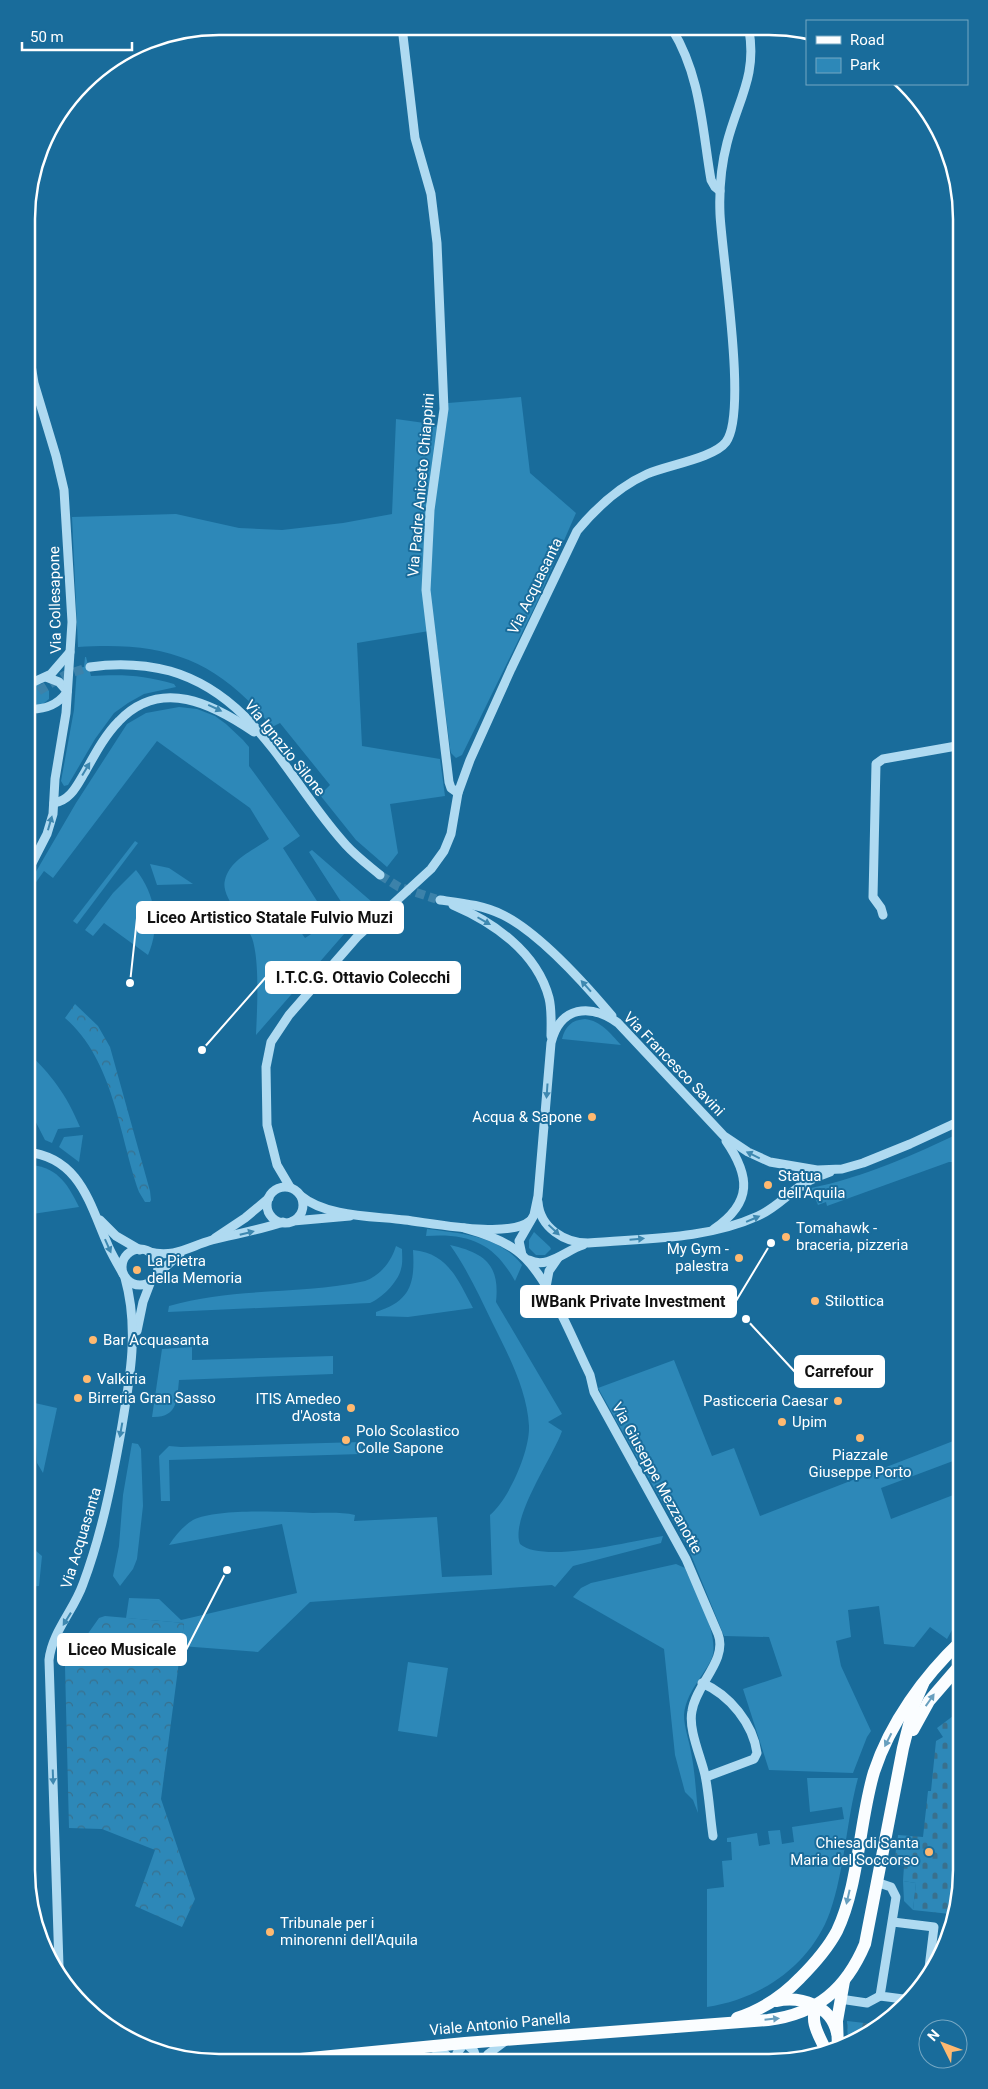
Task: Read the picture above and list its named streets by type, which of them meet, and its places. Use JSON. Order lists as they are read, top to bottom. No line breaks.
{"streets":{"main road":["Viale Antonio Panella"],"street":["Via Padre Aniceto Chiappini","Via Acquasanta","Via Collesapone","Via Ignazio Silone","Via Francesco Savini","Via Giuseppe Mezzanotte"]},"crossings":[["Via Padre Aniceto Chiappini","Via Acquasanta"],["Via Acquasanta","Via Giuseppe Mezzanotte"],["Via Francesco Savini","Via Giuseppe Mezzanotte"]],"places":["Liceo Artistico Statale Fulvio Muzi","I.T.C.G. Ottavio Colecchi","Acqua & Sapone","Statua dell'Aquila","Tomahawk - braceria, pizzeria","IWBank Private Investment","My Gym - palestra","La Pietra della Memoria","Stilottica","Carrefour","Bar Acquasanta","Valkiria","Birreria Gran Sasso","Pasticceria Caesar","ITIS Amedeo d'Aosta","Upim","Piazzale Giuseppe Porto","Polo Scolastico Colle Sapone","Liceo Musicale","Chiesa di Santa Maria del Soccorso","Tribunale per i minorenni dell'Aquila"],"legend":["Road","Park"],"scale_bar":"50 m","north":"top left"}
